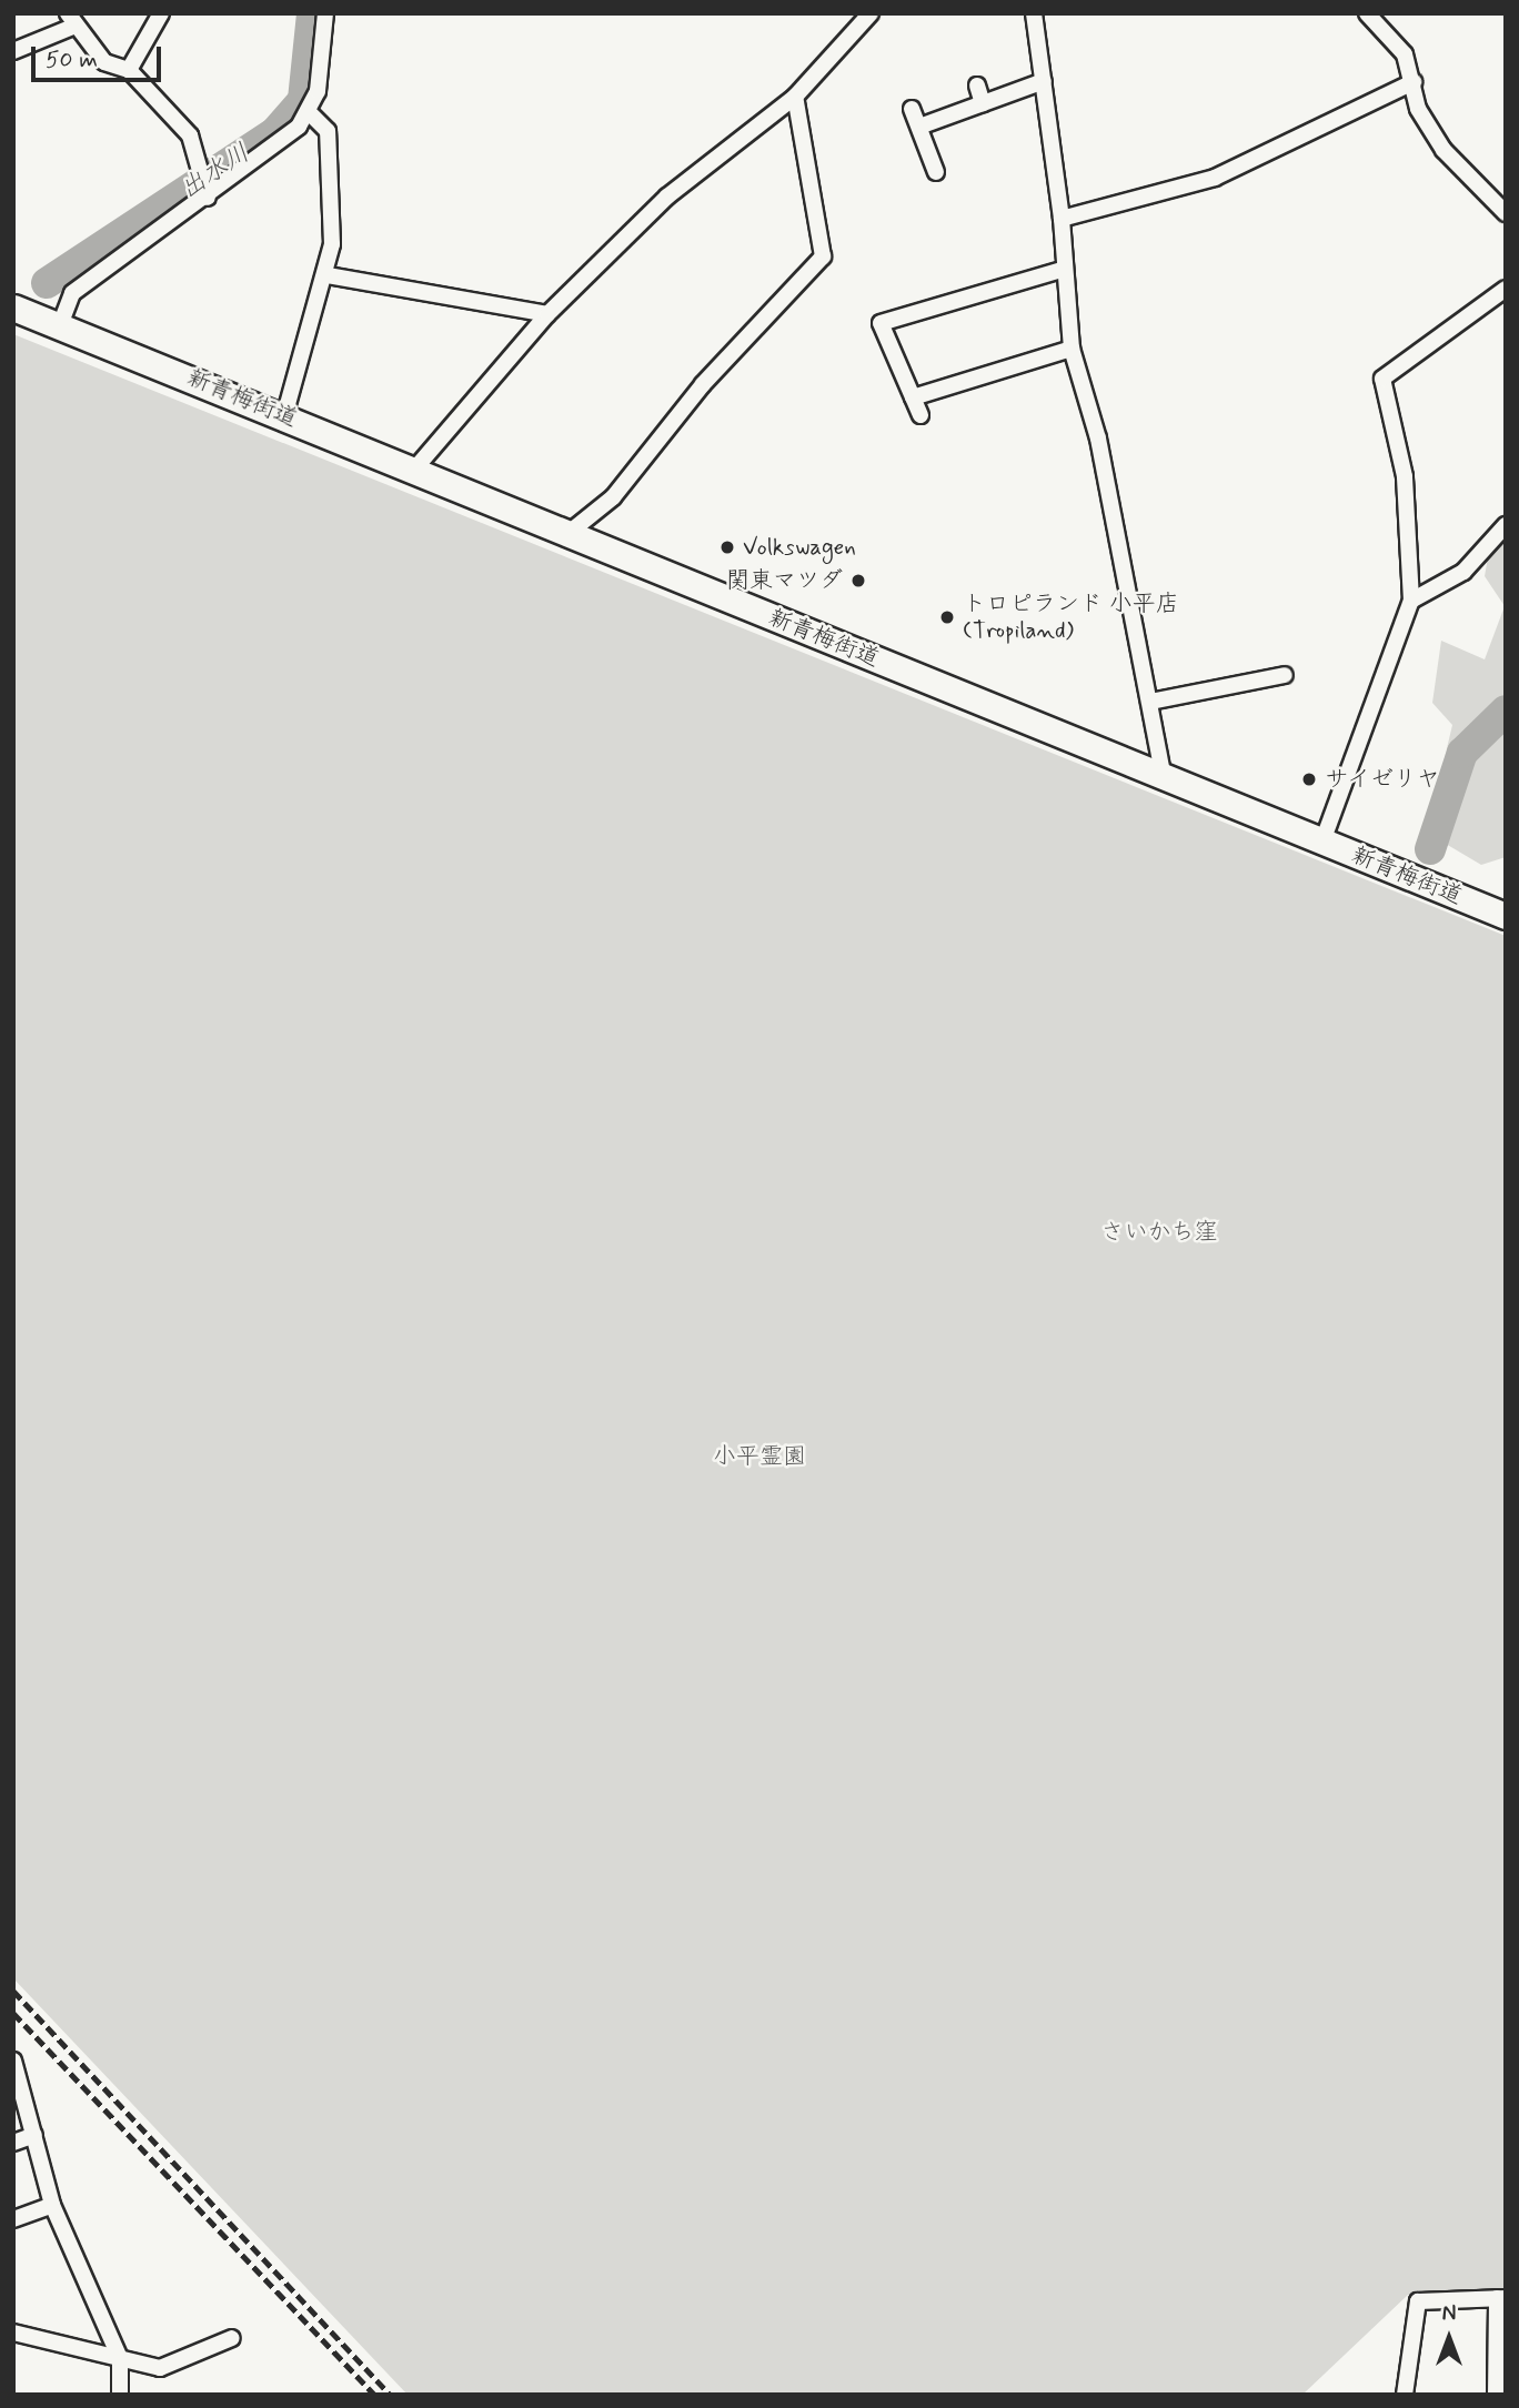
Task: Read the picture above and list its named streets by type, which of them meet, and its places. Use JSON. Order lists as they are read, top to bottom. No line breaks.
{"streets":{"main road":["新青梅街道"]},"water":["出水川"],"parks":["さいかち窪","小平霊園"],"places":["Volkswagen","関東マツダ","トロピランド 小平店 (Tropiland)","サイゼリヤ"],"scale_bar":"50 m","north":"top"}
